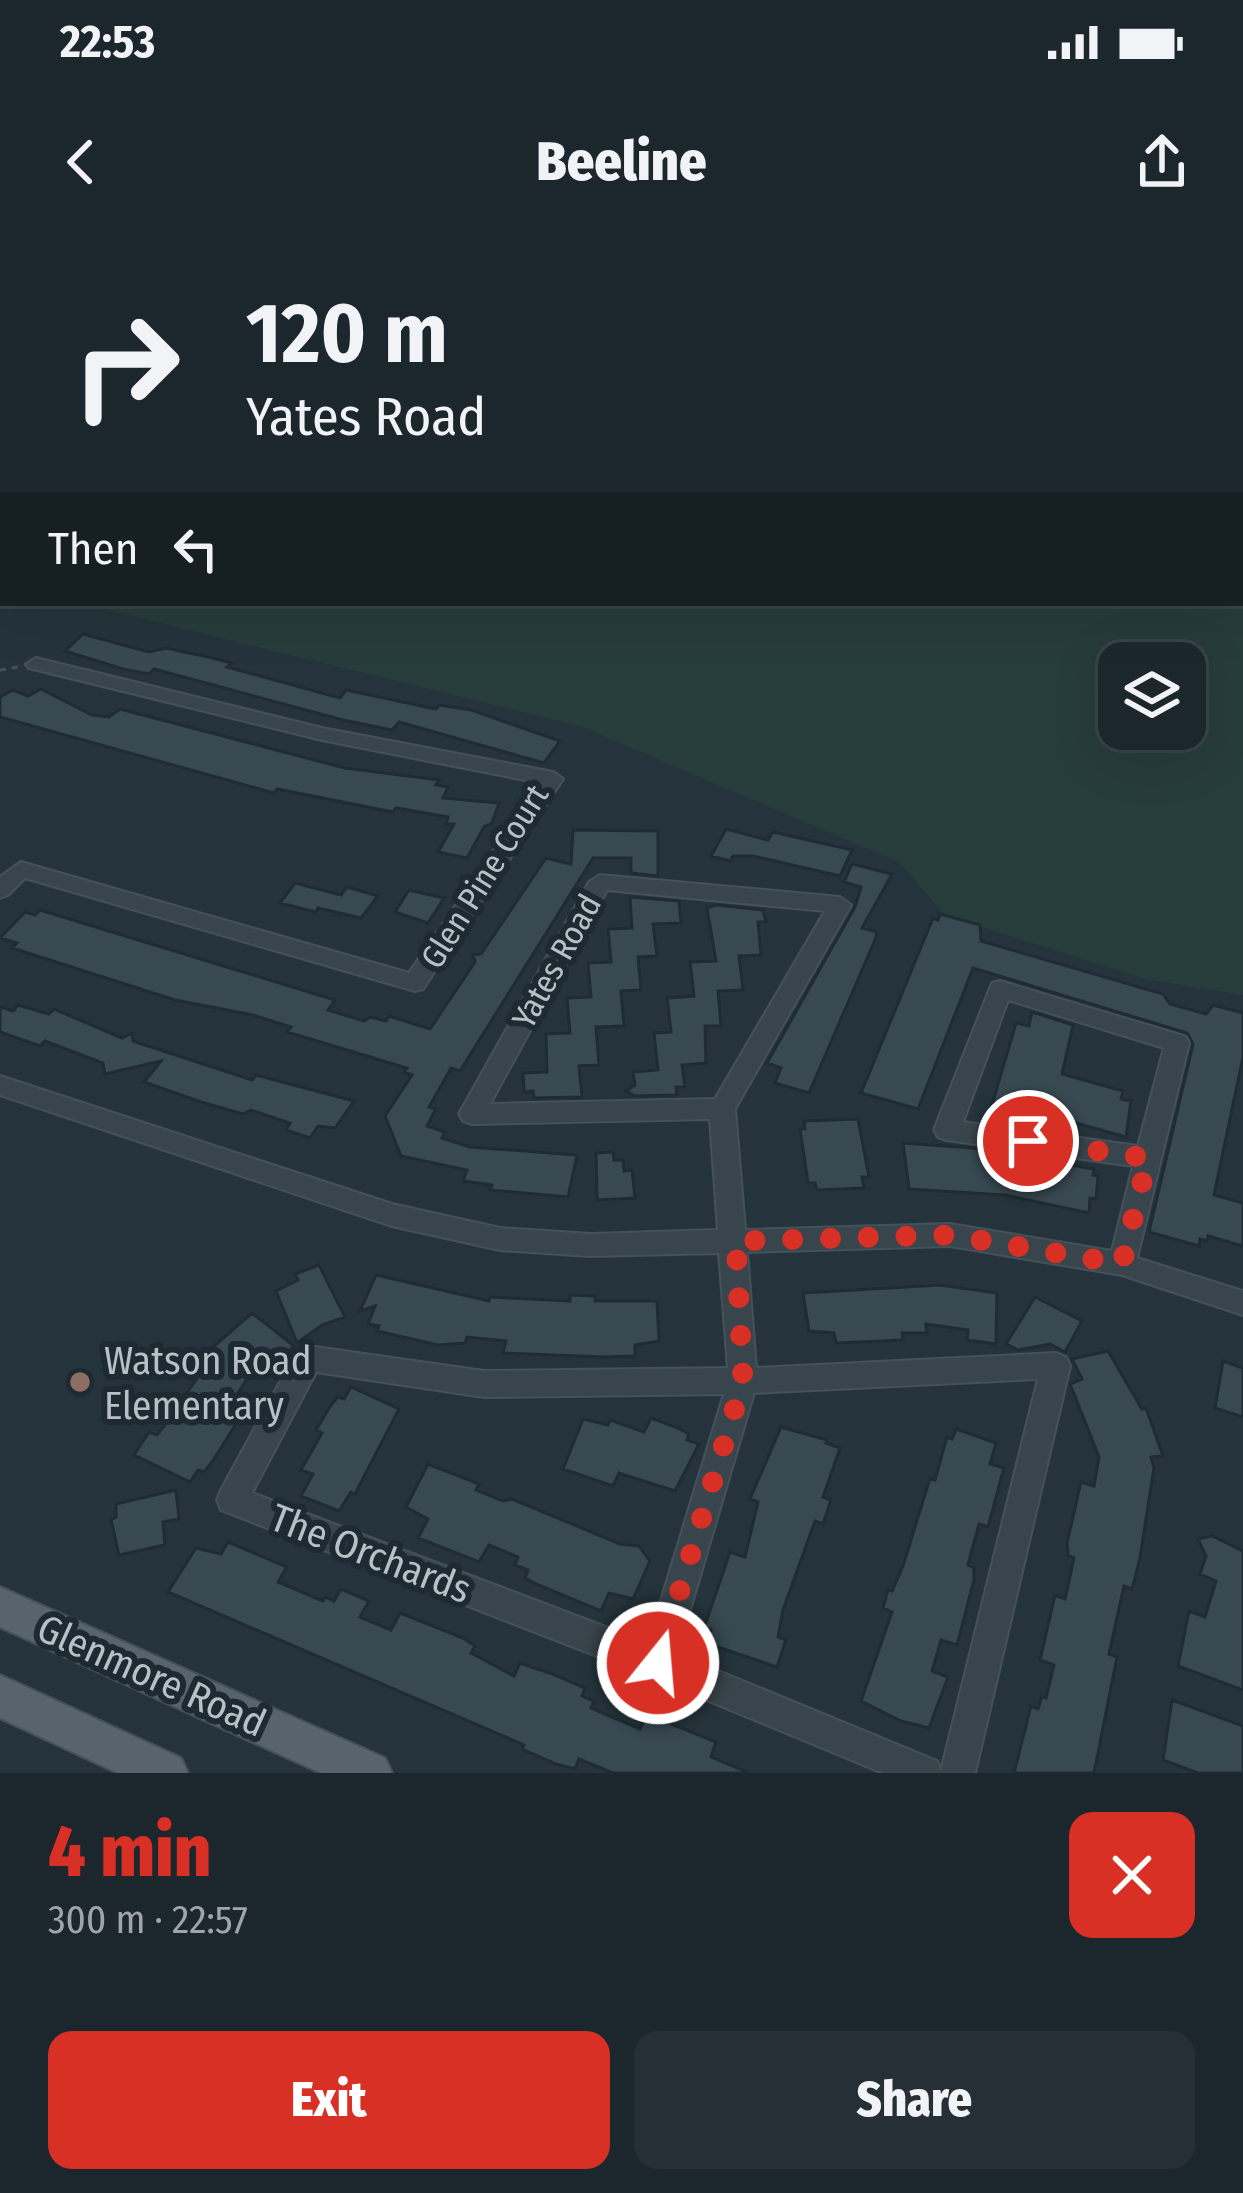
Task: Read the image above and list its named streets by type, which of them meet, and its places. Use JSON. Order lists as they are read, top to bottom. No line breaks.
{"streets":{"main road":["Glenmore Road"],"street":["Glen Pine Court","Yates Road","The Orchards"]},"places":["Watson Road Elementary"],"page":{"status":"22:53","header":"Beeline","turn":["120 m","Yates Road"],"then":"Then","heading":["4 min","300 m · 22:57"],"buttons":["Exit","Share"]}}
